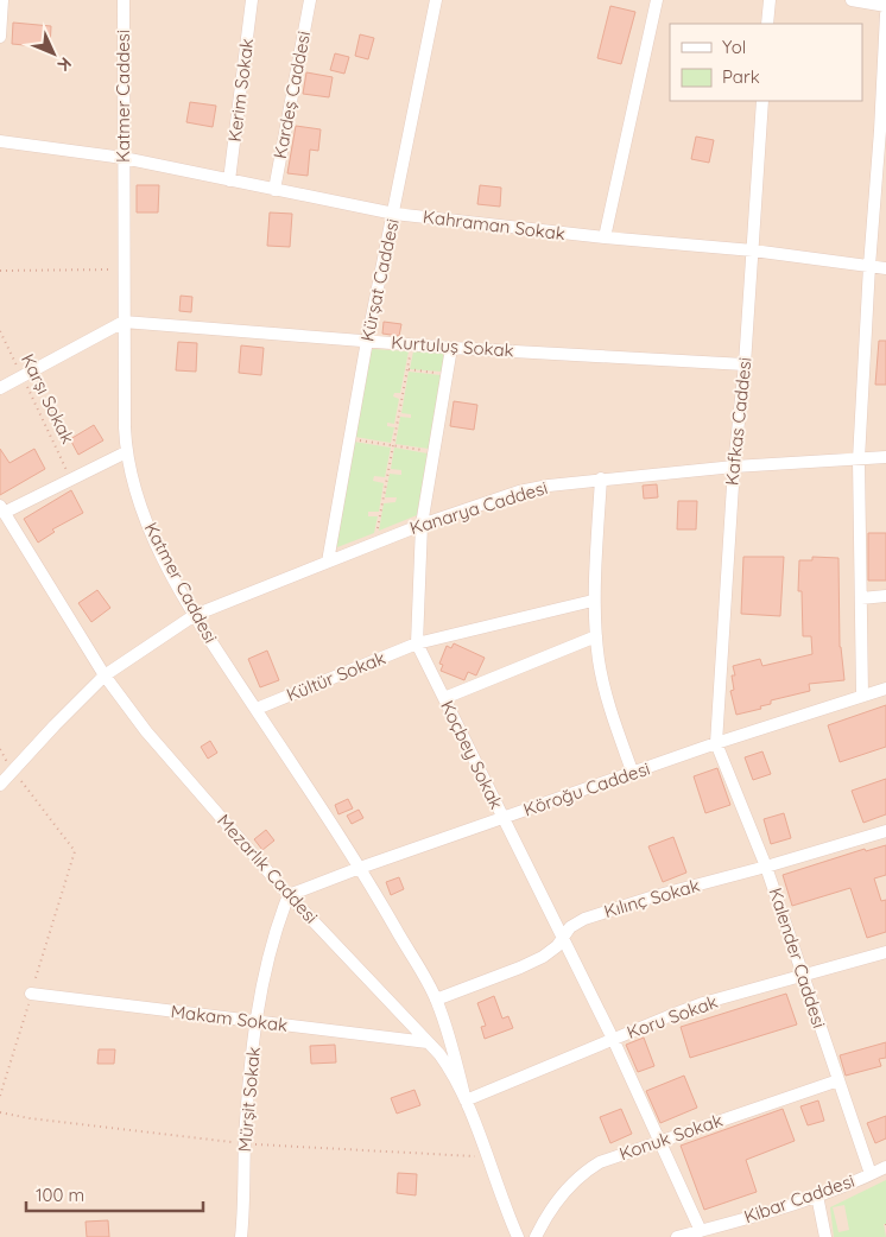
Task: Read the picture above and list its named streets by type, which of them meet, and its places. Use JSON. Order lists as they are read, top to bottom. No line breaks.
{"streets":{"street":["Kerim Sokak","Kardeş Caddesi","Katmer Caddesi","Kahraman Sokak","Kürşat Caddesi","Kurtuluş Sokak","Kafkas Caddesi","Kanarya Caddesi","Kültür Sokak","Koçbey Sokak","Köroğu Caddesi","Mezarlık Caddesi","Kılınç Sokak","Kalender Caddesi","Koru Sokak","Makam Sokak","Mürşit Sokak","Konuk Sokak","Kibar Caddesi"],"path":["Karşı Sokak"]},"crossings":[["Kerim Sokak","Kahraman Sokak"],["Kardeş Caddesi","Kahraman Sokak"],["Katmer Caddesi","Kahraman Sokak"],["Katmer Caddesi","Kurtuluş Sokak"],["Katmer Caddesi","Kanarya Caddesi"],["Katmer Caddesi","Kültür Sokak"],["Katmer Caddesi","Köroğu Caddesi"],["Katmer Caddesi","Mezarlık Caddesi"],["Katmer Caddesi","Kılınç Sokak"],["Katmer Caddesi","Koru Sokak"],["Kahraman Sokak","Kürşat Caddesi"],["Kahraman Sokak","Kafkas Caddesi"],["Kürşat Caddesi","Kurtuluş Sokak"],["Kürşat Caddesi","Kanarya Caddesi"],["Kurtuluş Sokak","Kafkas Caddesi"],["Kurtuluş Sokak","Koçbey Sokak"],["Kafkas Caddesi","Kanarya Caddesi"],["Kafkas Caddesi","Köroğu Caddesi"],["Kafkas Caddesi","Kalender Caddesi"],["Kanarya Caddesi","Koçbey Sokak"],["Kanarya Caddesi","Mezarlık Caddesi"],["Kültür Sokak","Koçbey Sokak"],["Koçbey Sokak","Köroğu Caddesi"],["Koçbey Sokak","Kılınç Sokak"],["Koçbey Sokak","Koru Sokak"],["Koçbey Sokak","Konuk Sokak"],["Koçbey Sokak","Kibar Caddesi"],["Köroğu Caddesi","Mezarlık Caddesi"],["Köroğu Caddesi","Kalender Caddesi"],["Köroğu Caddesi","Mürşit Sokak"],["Mezarlık Caddesi","Koru Sokak"],["Mezarlık Caddesi","Makam Sokak"],["Mezarlık Caddesi","Mürşit Sokak"],["Kılınç Sokak","Kalender Caddesi"],["Kalender Caddesi","Koru Sokak"],["Kalender Caddesi","Konuk Sokak"],["Kalender Caddesi","Kibar Caddesi"],["Makam Sokak","Mürşit Sokak"]],"legend":["Yol","Park"],"scale_bar":"100 m","north":"bottom right"}
